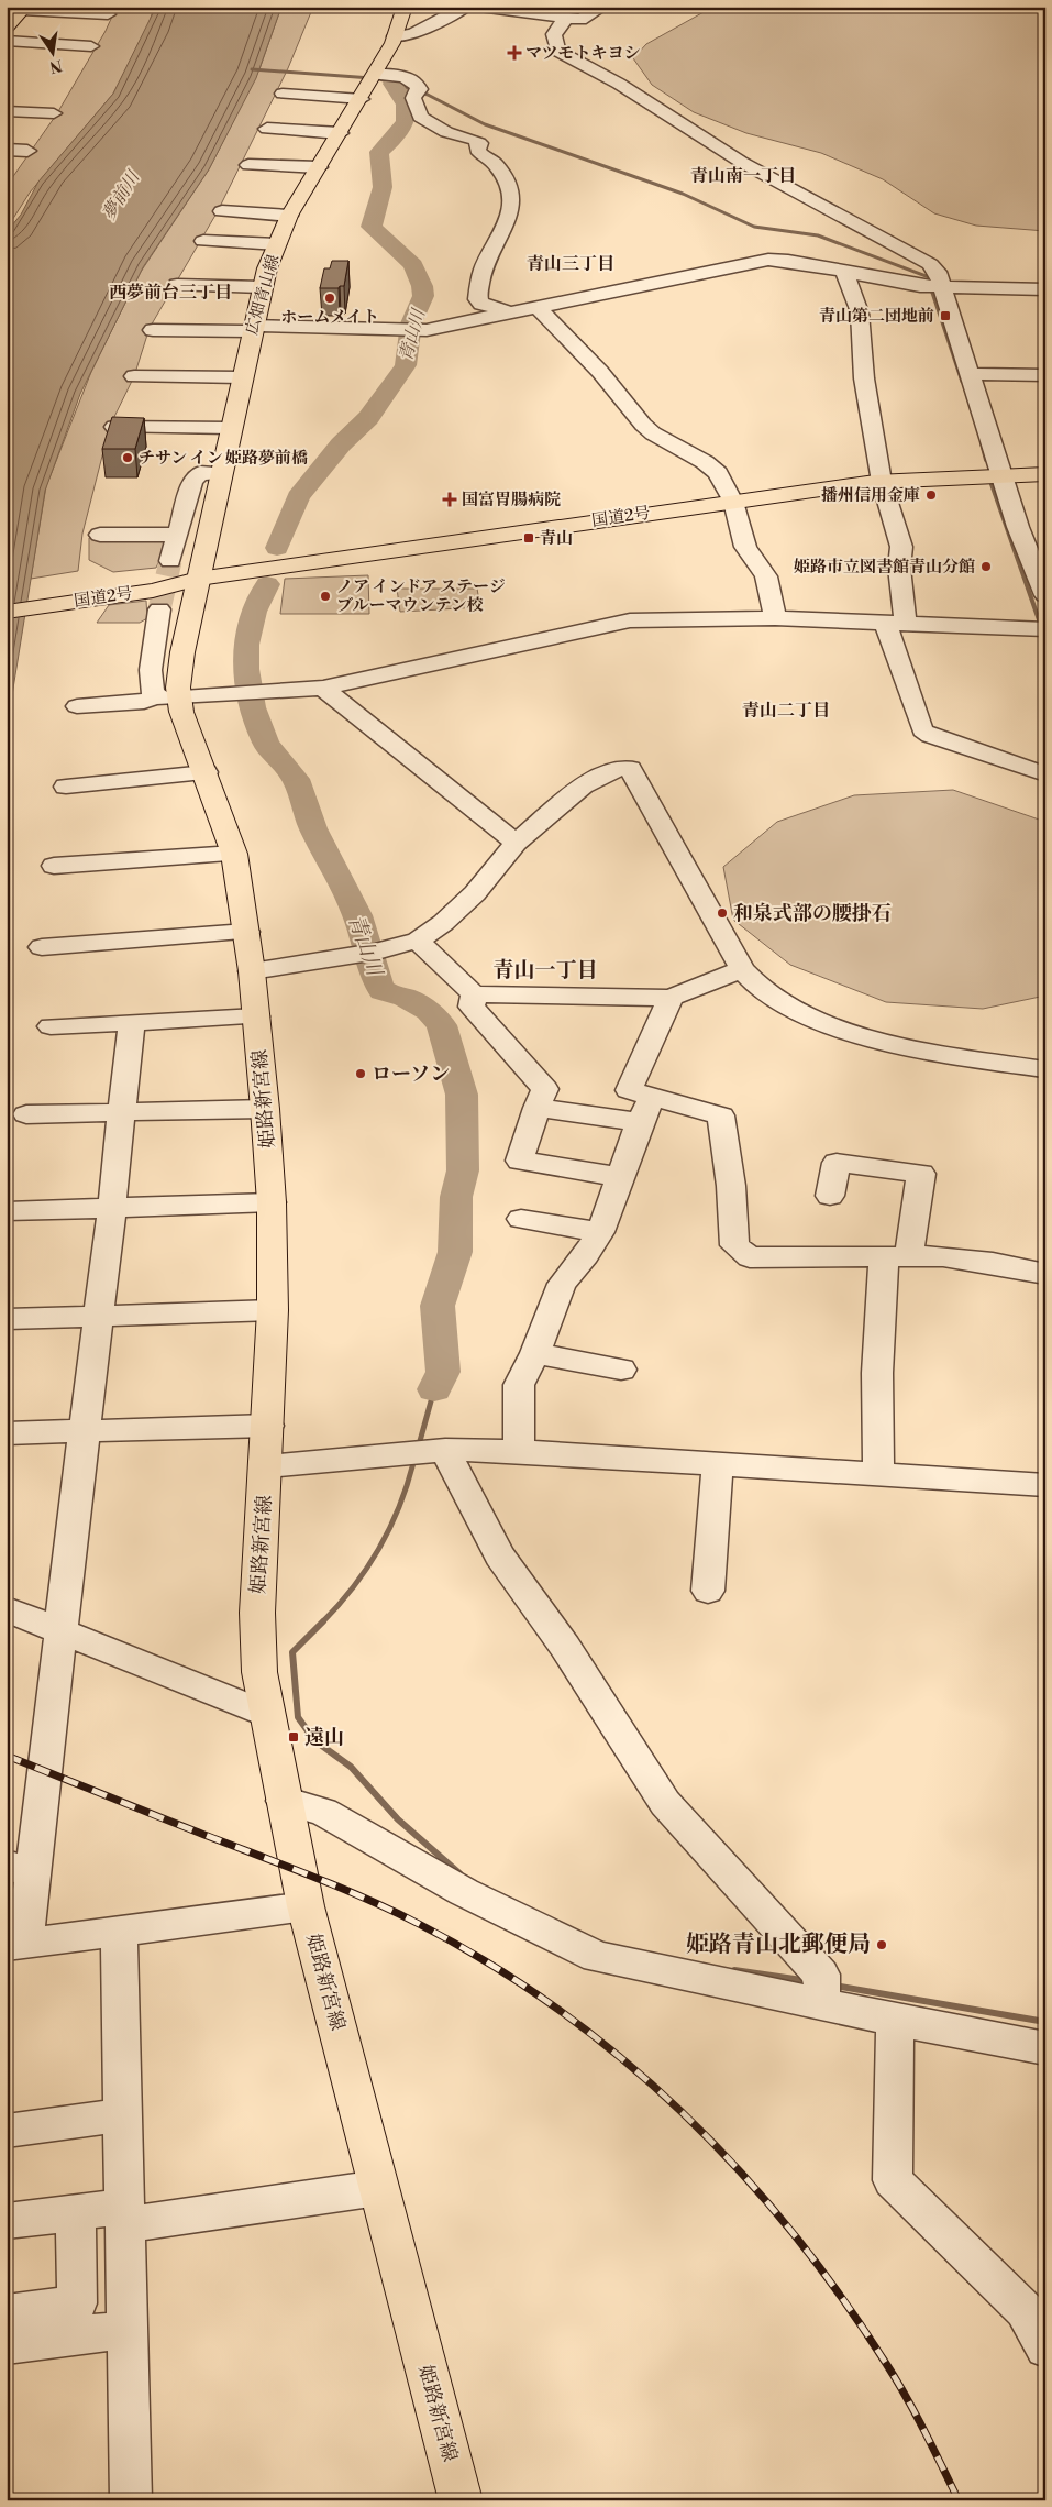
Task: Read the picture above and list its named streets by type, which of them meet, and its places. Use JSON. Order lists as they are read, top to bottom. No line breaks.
{"streets":{"main road":["広畑青山線","国道2号","姫路新宮線"]},"crossings":[["広畑青山線","国道2号"],["広畑青山線","姫路新宮線"],["国道2号","姫路新宮線"]],"districts":["青山南一丁目","青山三丁目","西夢前台三丁目","青山二丁目","青山一丁目"],"water":["夢前川","青山川"],"places":{"health":["マツモトキヨシ","国富胃腸病院"],"other":["ホームメイト","チサン イン 姫路夢前橋","播州信用金庫","姫路市立図書館青山分館","ノア インドア ステージ ブルーマウンテン校","和泉式部の腰掛石","ローソン","姫路青山北郵便局"],"transit":["青山第二団地前","青山","遠山"]},"north":"bottom"}
